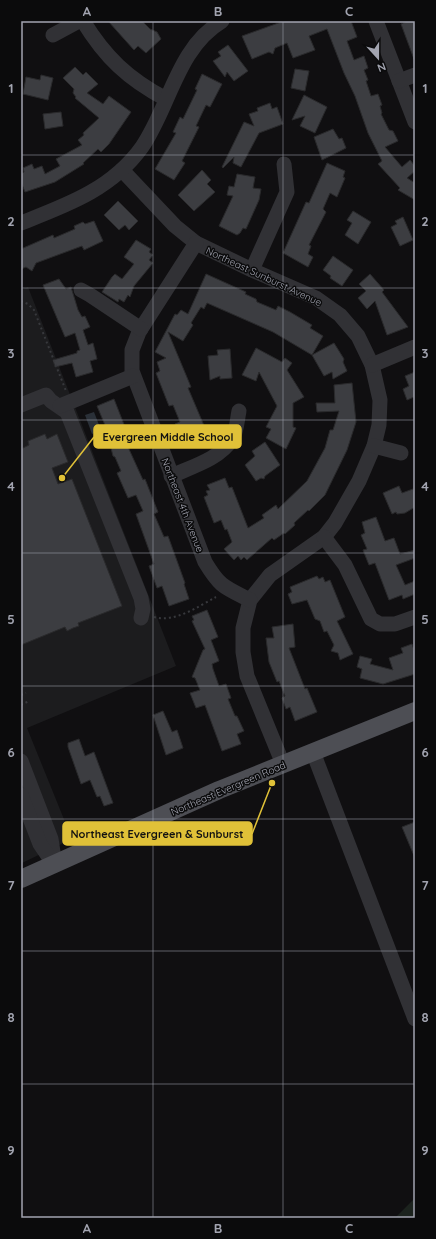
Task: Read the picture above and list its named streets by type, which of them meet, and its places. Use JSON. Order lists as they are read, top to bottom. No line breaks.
{"streets":{"main road":["Northeast Evergreen Road"],"street":["Northeast Sunburst Avenue","Northeast 4th Avenue"]},"crossings":[["Northeast Sunburst Avenue","Northeast 4th Avenue"],["Northeast Sunburst Avenue","Northeast Evergreen Road"]],"places":["Evergreen Middle School","Northeast Evergreen & Sunburst"],"north":"bottom","grid":{"columns":["A","B","C"],"rows":["1","2","3","4","5","6","7","8","9"]}}
